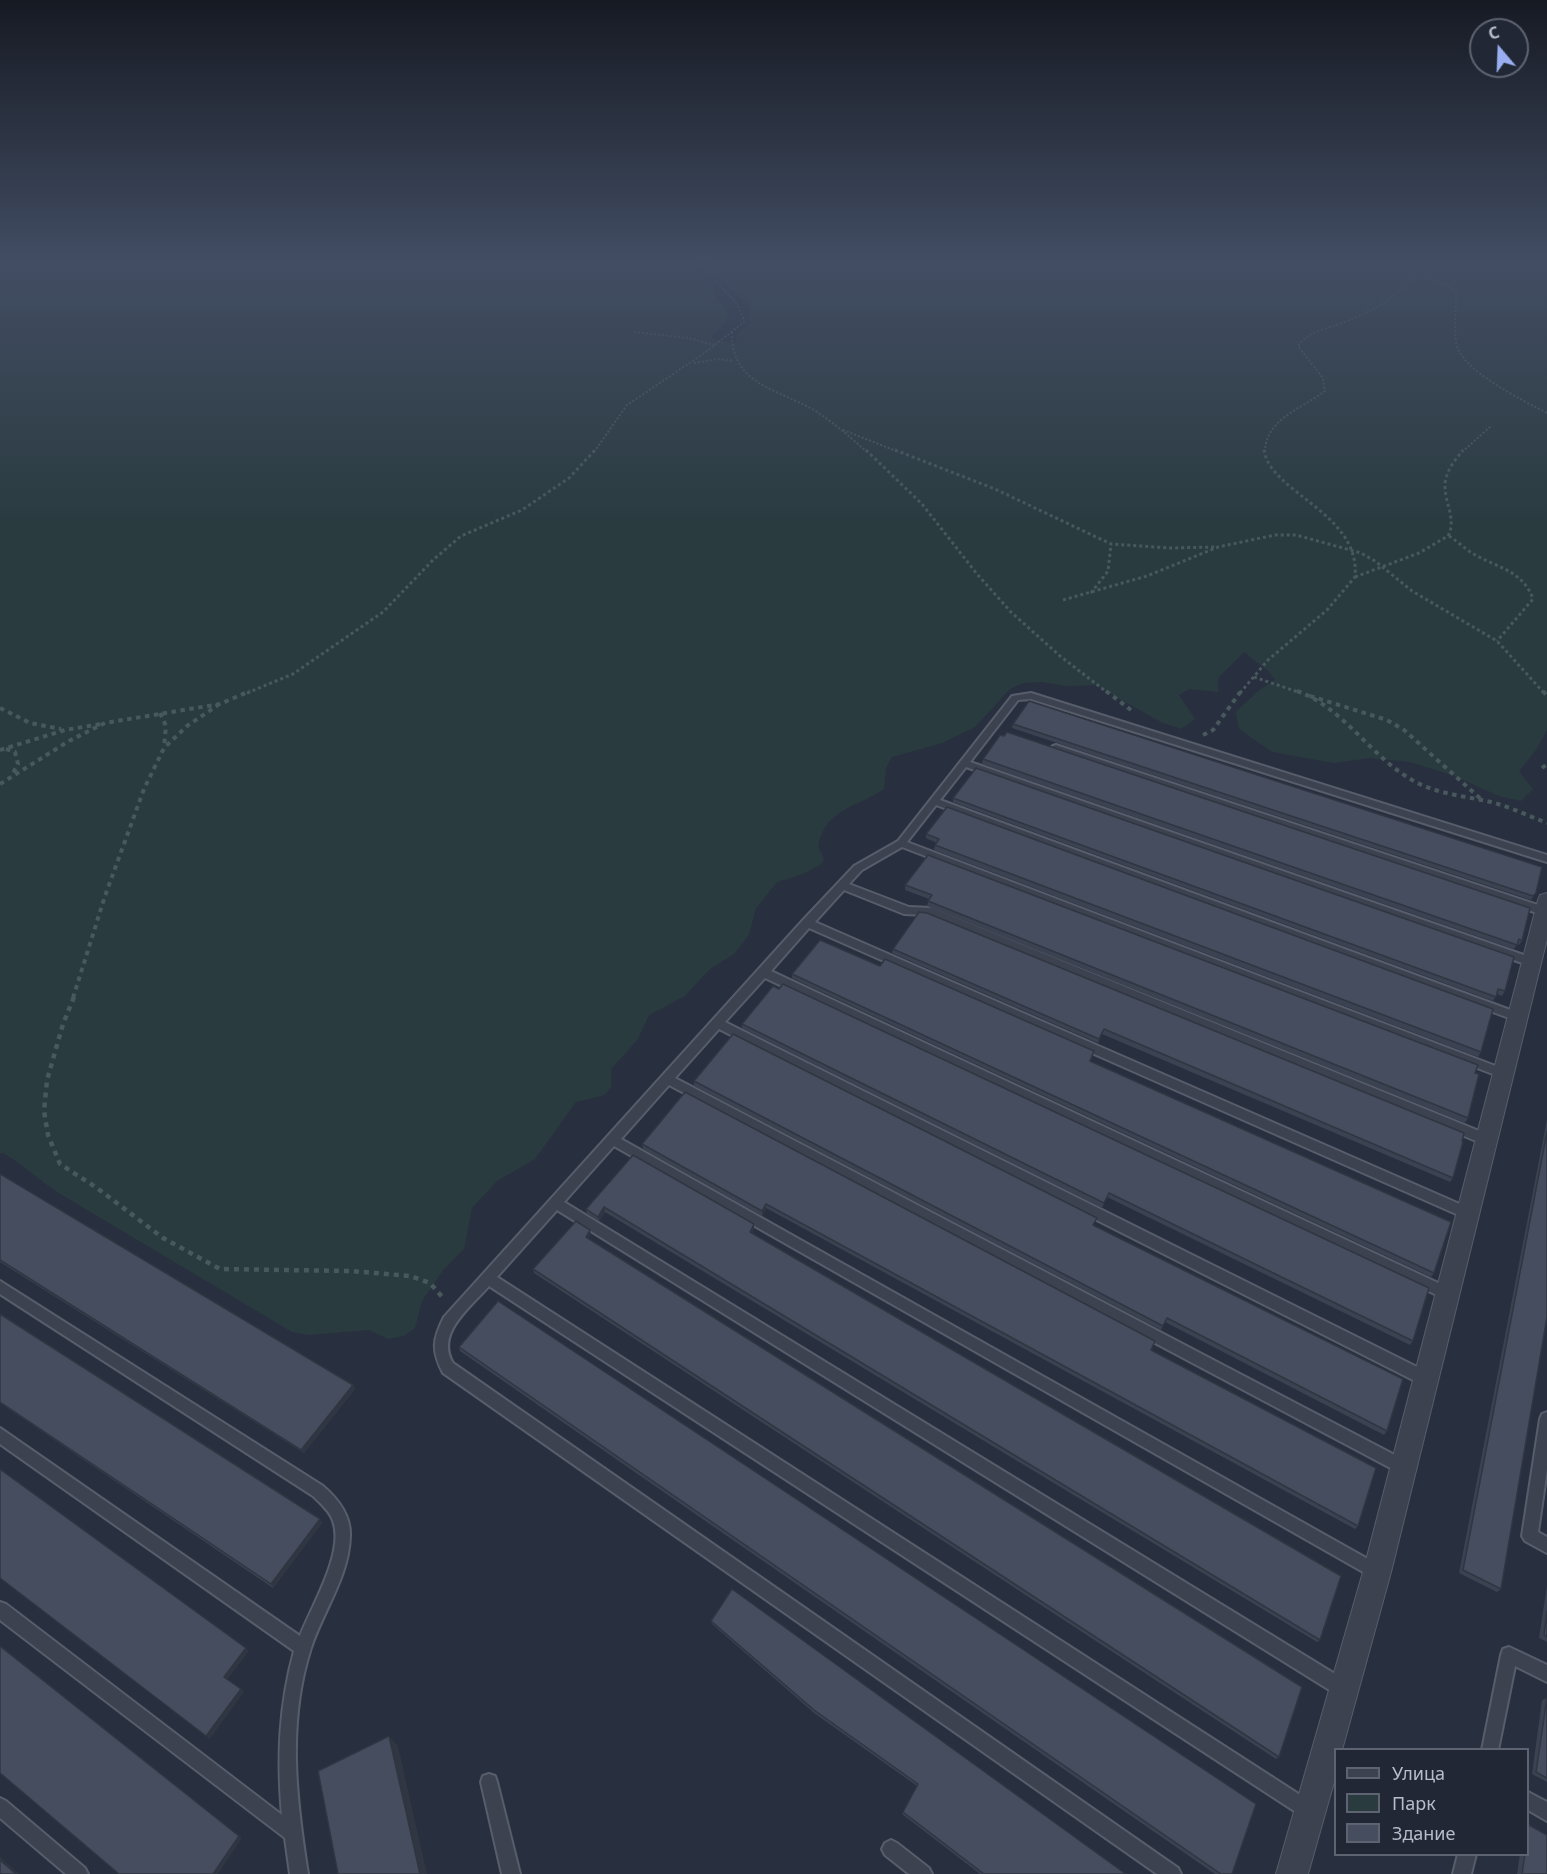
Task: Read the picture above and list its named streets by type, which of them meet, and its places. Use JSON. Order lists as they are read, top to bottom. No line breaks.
{"legend":["Улица","Парк","Здание"],"north":"top"}
